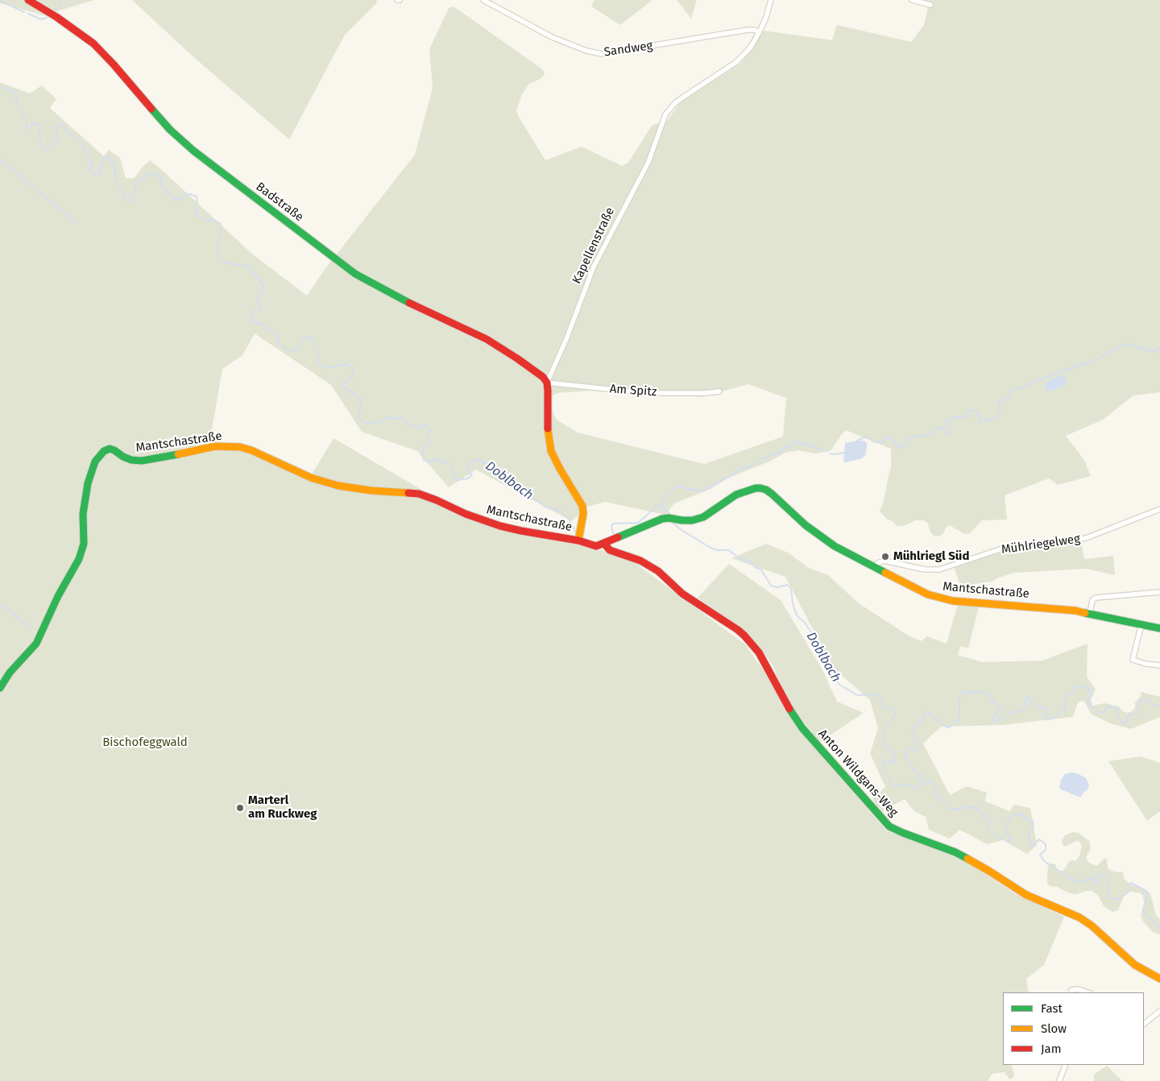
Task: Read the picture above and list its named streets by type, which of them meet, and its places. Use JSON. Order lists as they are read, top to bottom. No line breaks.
{"streets":{"street":["Sandweg","Badstraße","Kapellenstraße","Am Spitz","Mantschastraße","Mühlriegelweg","Anton Wildgans-Weg"]},"crossings":[["Sandweg","Kapellenstraße"],["Badstraße","Kapellenstraße"],["Badstraße","Am Spitz"],["Kapellenstraße","Am Spitz"],["Kapellenstraße","Mantschastraße"],["Mantschastraße","Mühlriegelweg"],["Mantschastraße","Anton Wildgans-Weg"]],"water":["Doblbach"],"parks":["Bischofeggwald"],"places":["Mühlriegl Süd","Marterl am Ruckweg"],"legend":["Fast","Slow","Jam"]}
